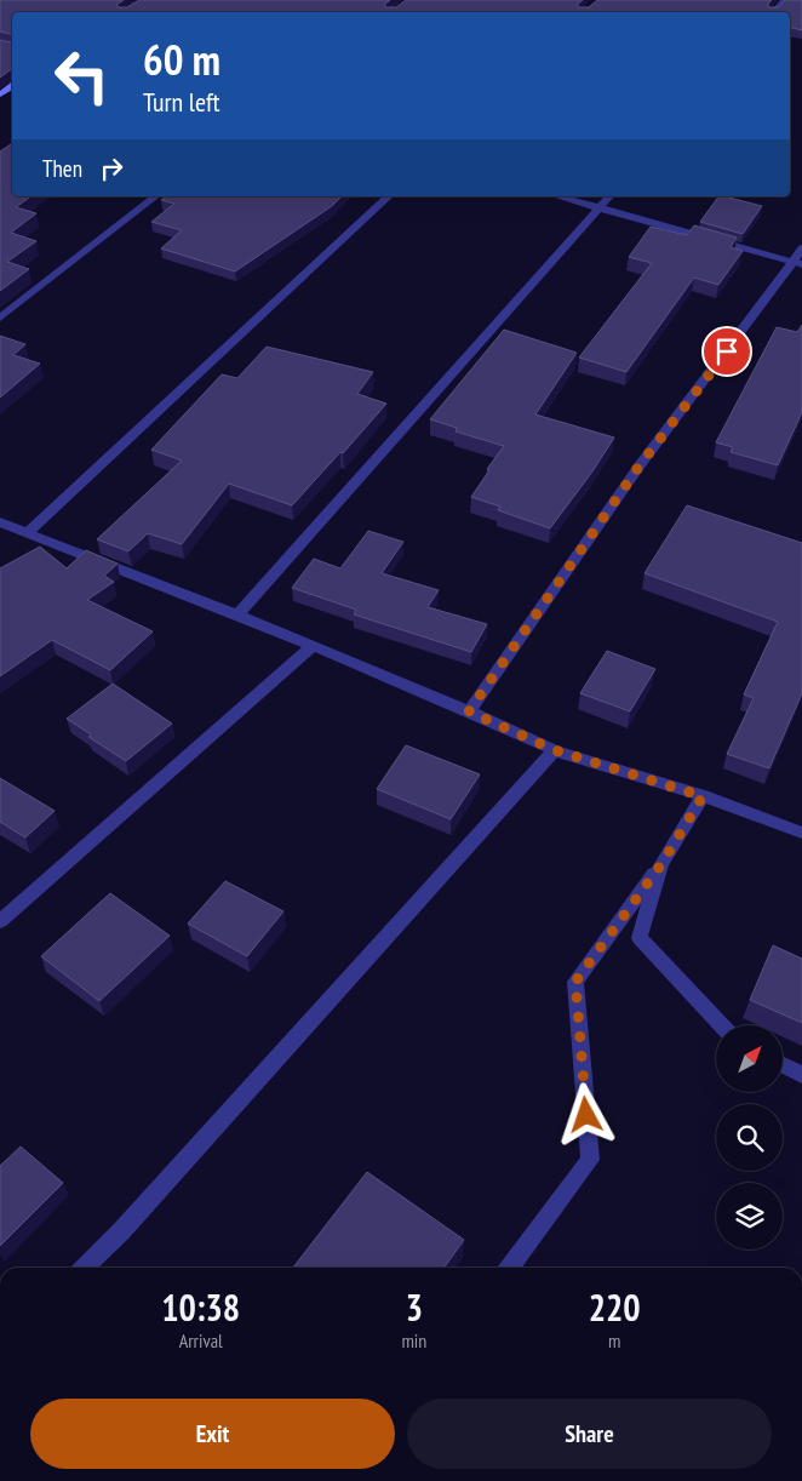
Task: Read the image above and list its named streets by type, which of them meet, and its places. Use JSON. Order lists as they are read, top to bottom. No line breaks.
{"north":"top right","page":{"turn":["60 m","Turn left"],"then":"Then","eta":["10:38","Arrival","3","min","220","m"],"buttons":["Exit","Share"]}}
